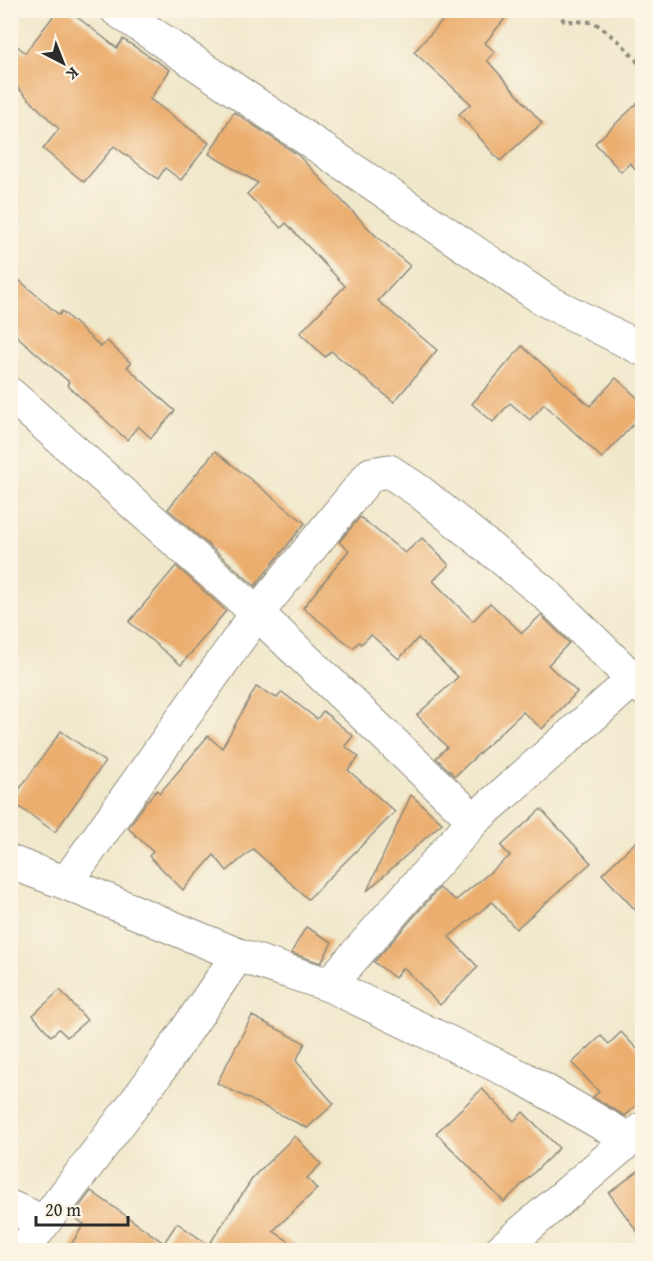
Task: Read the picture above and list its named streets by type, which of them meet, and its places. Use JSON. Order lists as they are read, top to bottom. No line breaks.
{"scale_bar":"20 m","north":"bottom right"}
